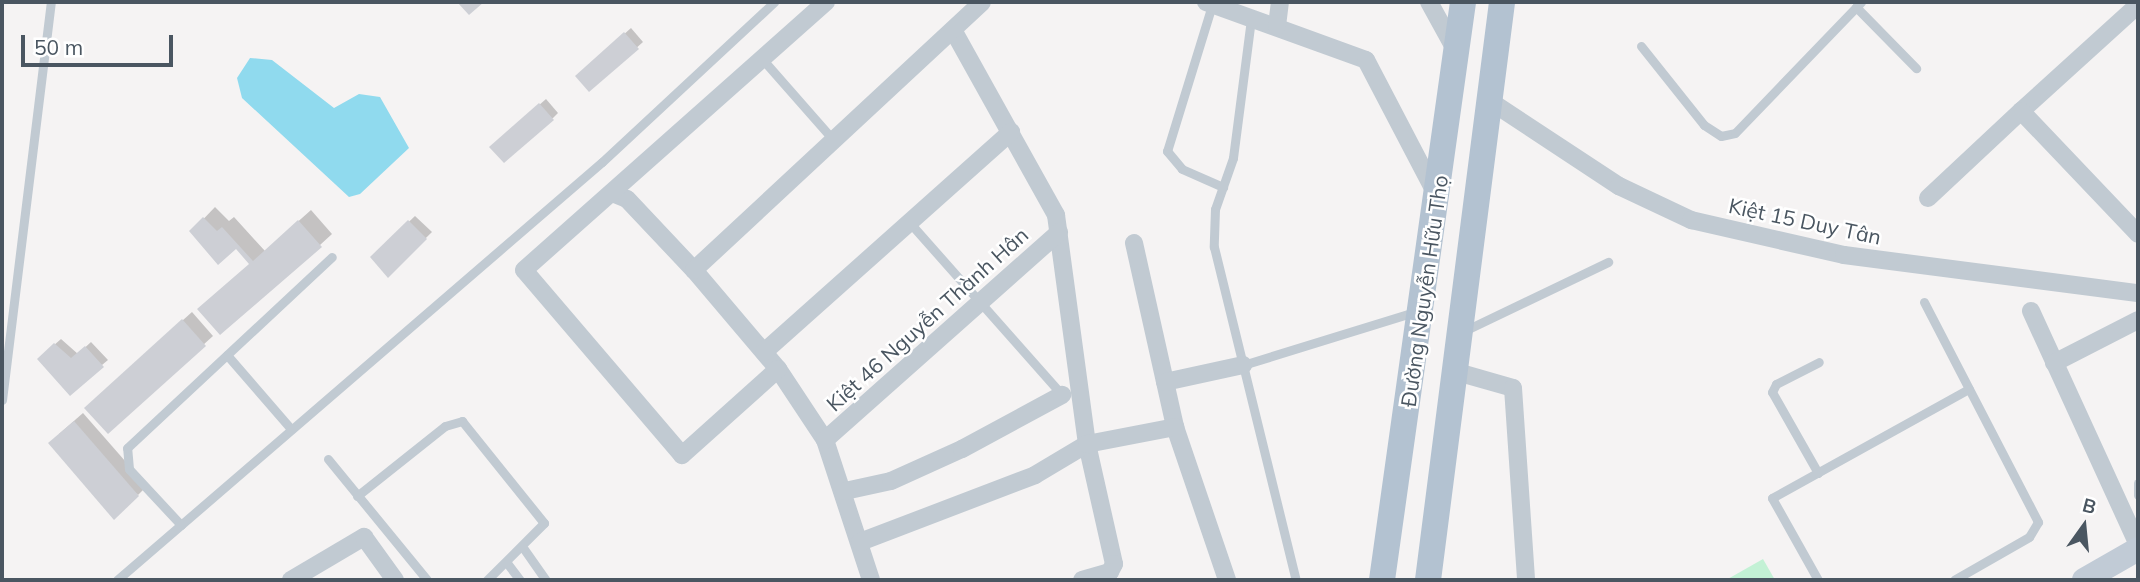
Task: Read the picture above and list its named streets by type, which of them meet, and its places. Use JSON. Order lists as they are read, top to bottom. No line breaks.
{"streets":{"main road":["Đường Nguyễn Hữu Thọ"],"street":["Kiệt 15 Duy Tân","Kiệt 46 Nguyễn Thành Hân"]},"crossings":[["Kiệt 15 Duy Tân","Đường Nguyễn Hữu Thọ"]],"scale_bar":"50 m","north":"top"}
